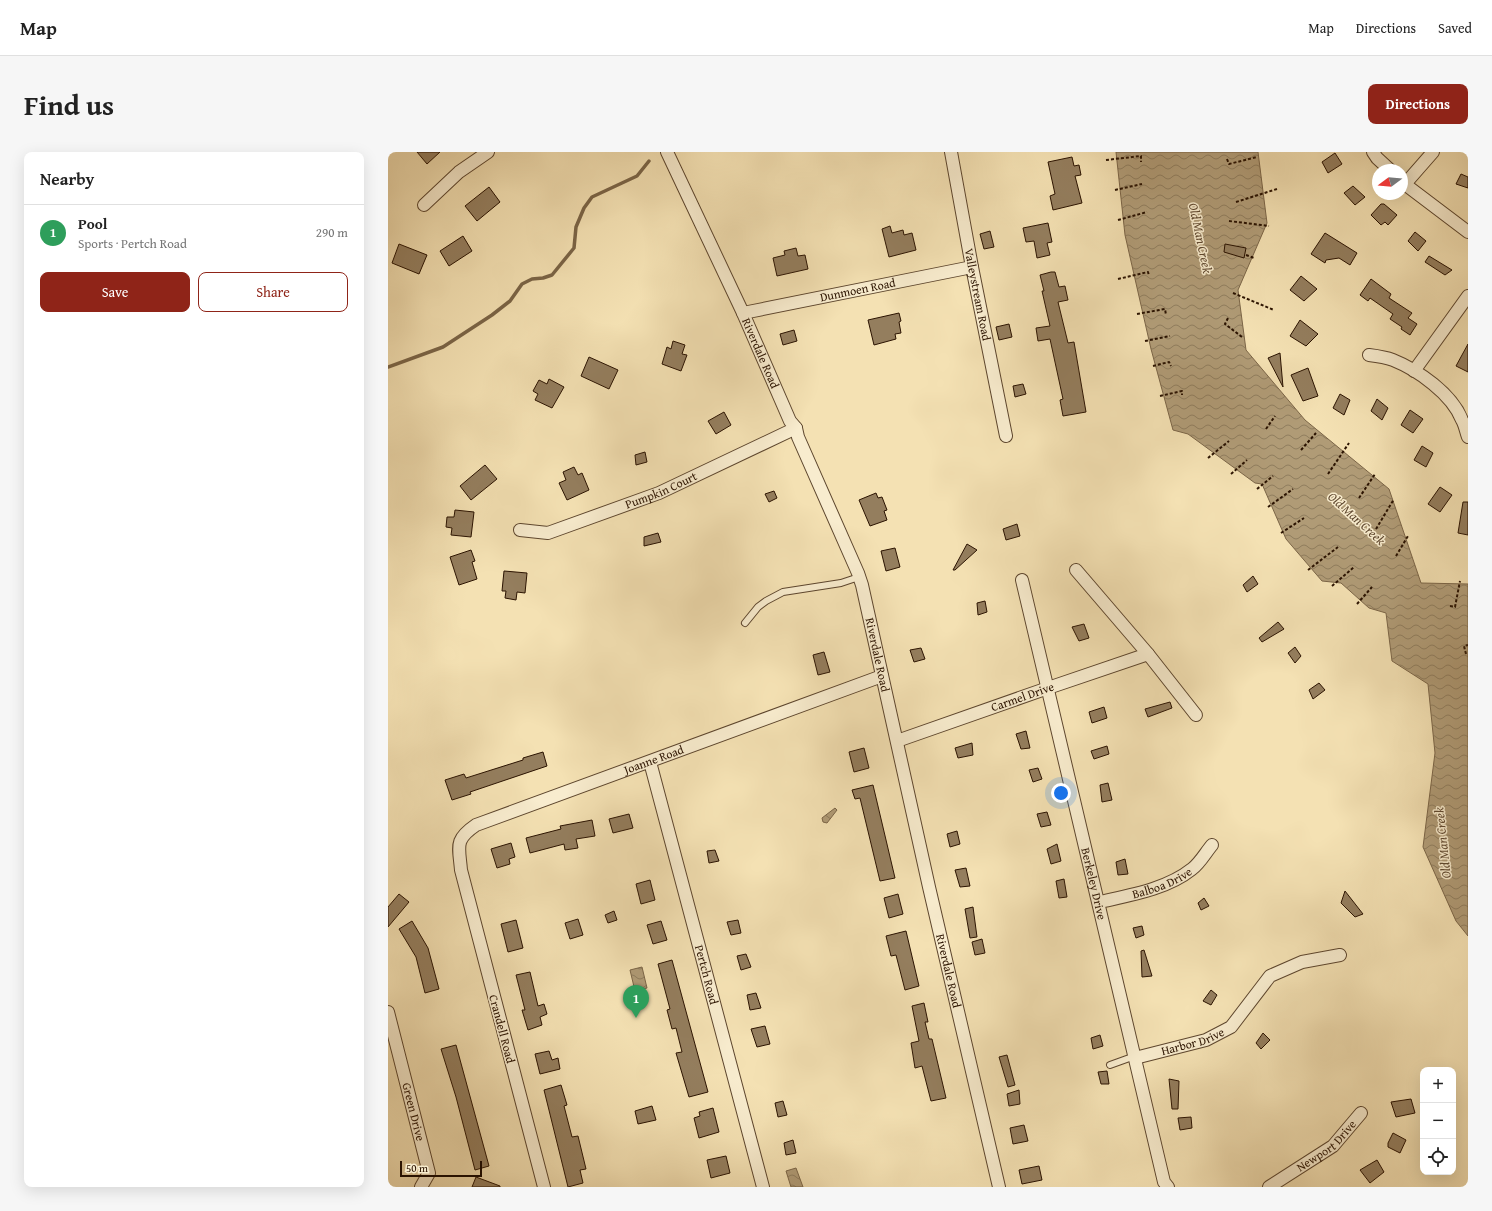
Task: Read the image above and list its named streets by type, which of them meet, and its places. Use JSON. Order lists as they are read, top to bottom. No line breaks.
{"streets":{"street":["Dunmoen Road","Valleystream Road","Riverdale Road","Pumpkin Court","Carmel Drive","Joanne Road","Balboa Drive","Berkeley Drive","Pertch Road","Crandell Road","Harbor Drive","Green Drive","Newport Drive"]},"crossings":[["Dunmoen Road","Valleystream Road"],["Dunmoen Road","Riverdale Road"],["Riverdale Road","Pumpkin Court"],["Riverdale Road","Carmel Drive"],["Riverdale Road","Joanne Road"],["Carmel Drive","Berkeley Drive"],["Joanne Road","Pertch Road"],["Joanne Road","Crandell Road"],["Balboa Drive","Berkeley Drive"],["Berkeley Drive","Harbor Drive"]],"water":["Old Man Creek"],"scale_bar":"50 m","north":"left","page":{"header":"Map","nav":["Map","Directions","Saved"],"title":"Find us","buttons":["Directions",["Save","Share"]],"heading":"Nearby","list":[{"mark":"1","name":"Pool","note":"Sports · Pertch Road","value":"290 m"}],"pins":"1","map_buttons":["+","−"],"scale":"50 m"}}
